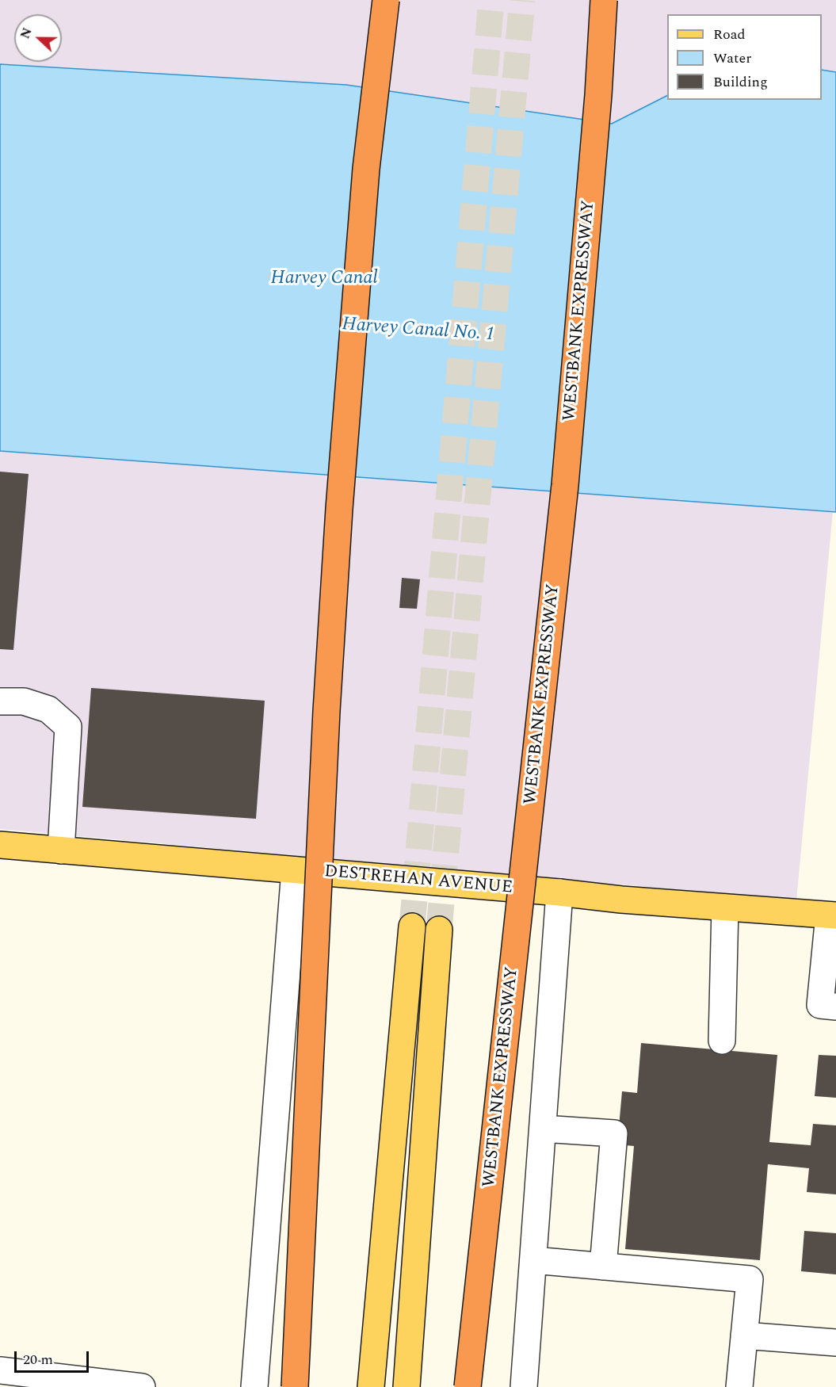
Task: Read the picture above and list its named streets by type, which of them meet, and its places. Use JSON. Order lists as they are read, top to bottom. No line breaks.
{"streets":{"highway":["WESTBANK EXPRESSWAY"],"main road":["DESTREHAN AVENUE"]},"water":["Harvey Canal","Harvey Canal No. 1"],"legend":["Road","Water","Building"],"scale_bar":"20 m","north":"left"}
